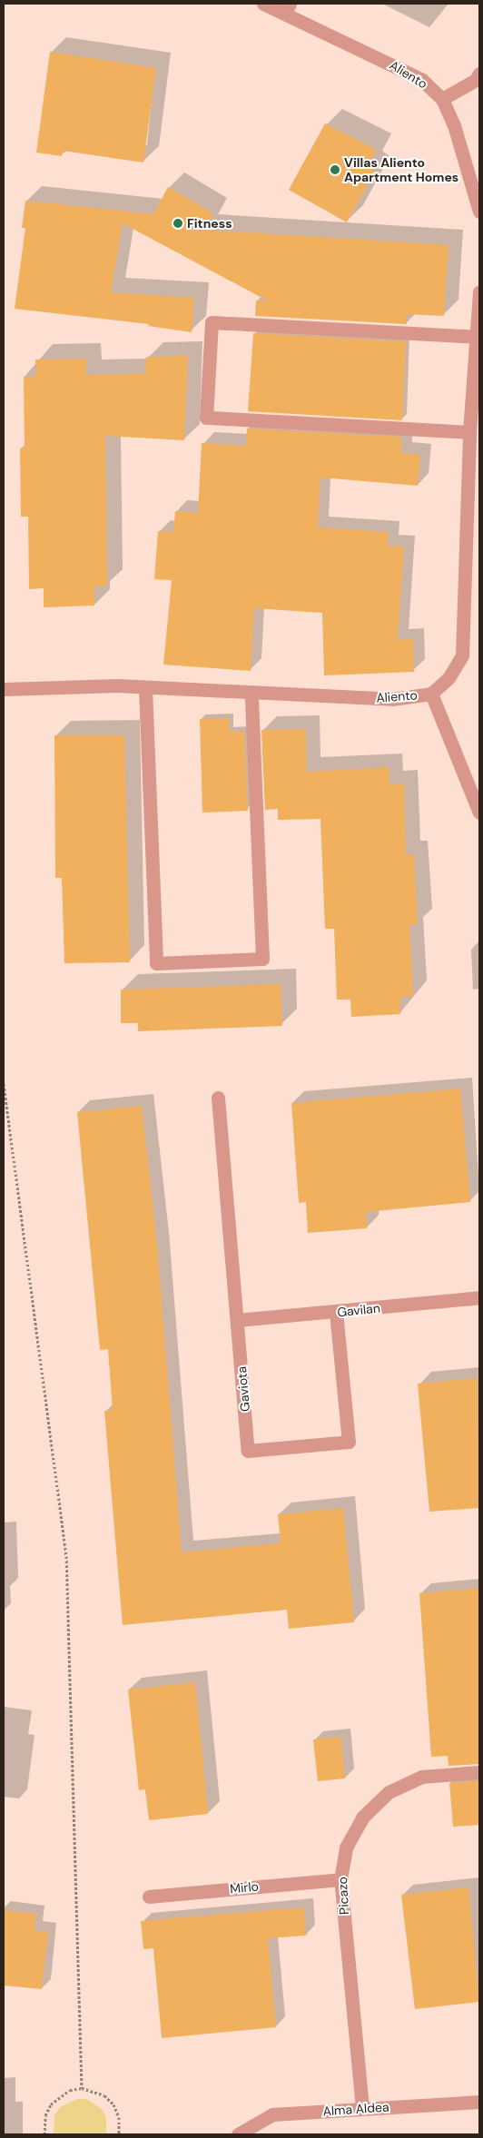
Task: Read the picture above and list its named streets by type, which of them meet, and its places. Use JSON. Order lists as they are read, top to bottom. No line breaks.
{"streets":{"street":["Aliento","Gavilan","Gaviota","Mirlo","Picazo","Alma Aldea"]},"crossings":[["Gavilan","Gaviota"],["Mirlo","Picazo"],["Picazo","Alma Aldea"]],"places":["Villas Aliento Apartment Homes","Fitness"]}
